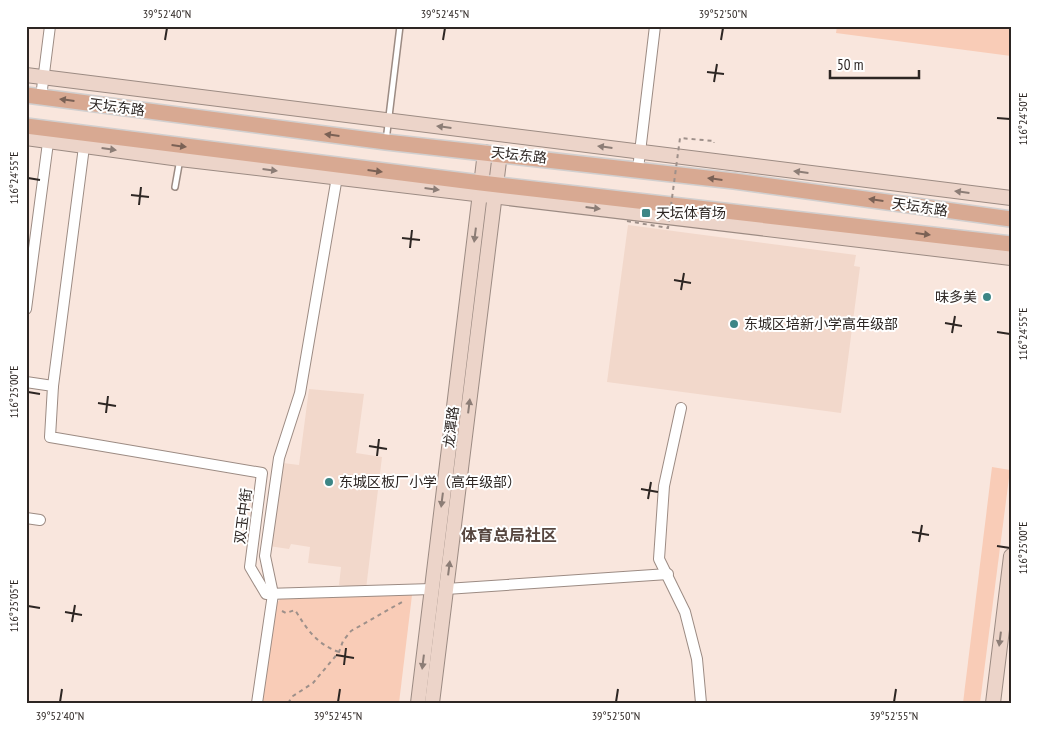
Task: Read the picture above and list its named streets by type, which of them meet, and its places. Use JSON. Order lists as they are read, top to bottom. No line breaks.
{"streets":{"main road":["天坛东路"],"street":["龙潭路","双玉中街"]},"crossings":[["天坛东路","龙潭路"]],"districts":["体育总局社区"],"places":{"transit":["天坛体育场"],"other":["味多美","东城区培新小学高年级部","东城区板厂小学（高年级部）"]},"scale_bar":"50 m","coordinates":["39°52'40\"N","39°52'45\"N","39°52'50\"N","116°24'50\"E","116°24'55\"E","116°25'00\"E","116°25'05\"E","39°52'55\"N"]}
